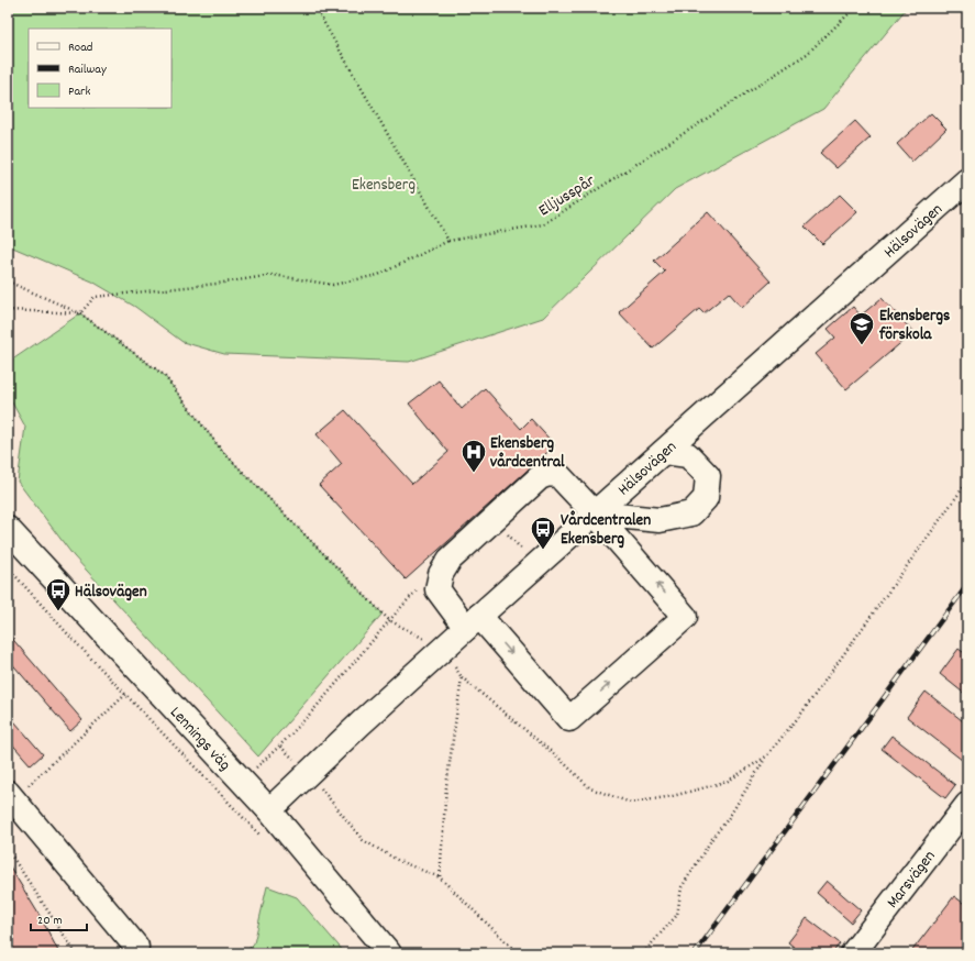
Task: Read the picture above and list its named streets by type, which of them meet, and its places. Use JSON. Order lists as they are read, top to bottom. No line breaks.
{"streets":{"street":["Hälsovägen","Lennings väg","Marsvägen"],"path":["Elljusspår"]},"crossings":[["Hälsovägen","Lennings väg"]],"parks":["Ekensberg"],"places":{"school or university":["Ekensbergs förskola"],"hospital":["Ekensberg vårdcentral"],"bus stop":["Vårdcentralen Ekensberg","Hälsovägen"]},"legend":["Road","Railway","Park"],"scale_bar":"20 m"}
